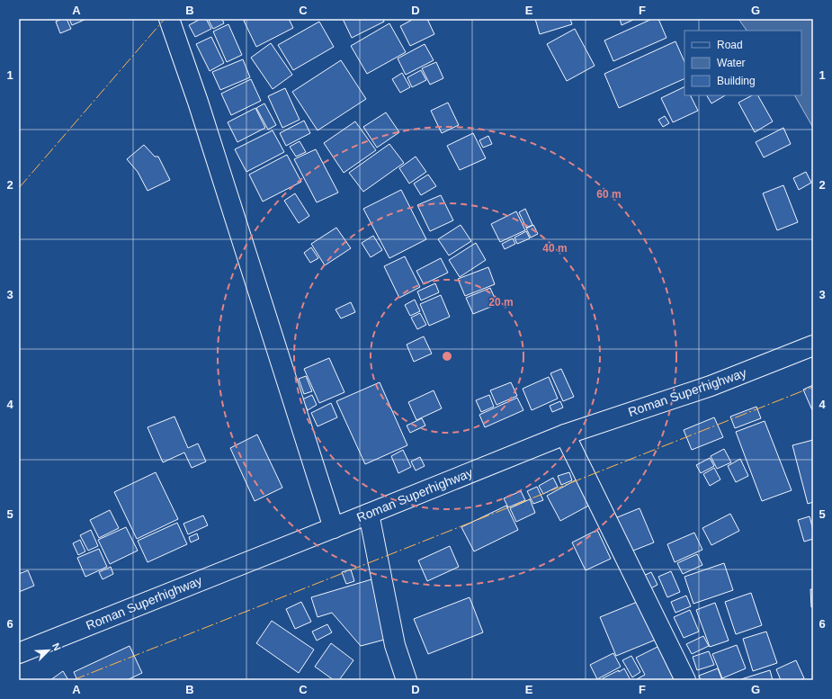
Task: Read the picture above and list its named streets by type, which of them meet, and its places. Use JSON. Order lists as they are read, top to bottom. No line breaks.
{"streets":{"street":["Roman Superhighway"]},"legend":["Road","Water","Building"],"north":"top right","grid":{"columns":["A","B","C","D","E","F","G"],"rows":["1","2","3","4","5","6"]},"rings":["60 m","40 m","20 m"]}
